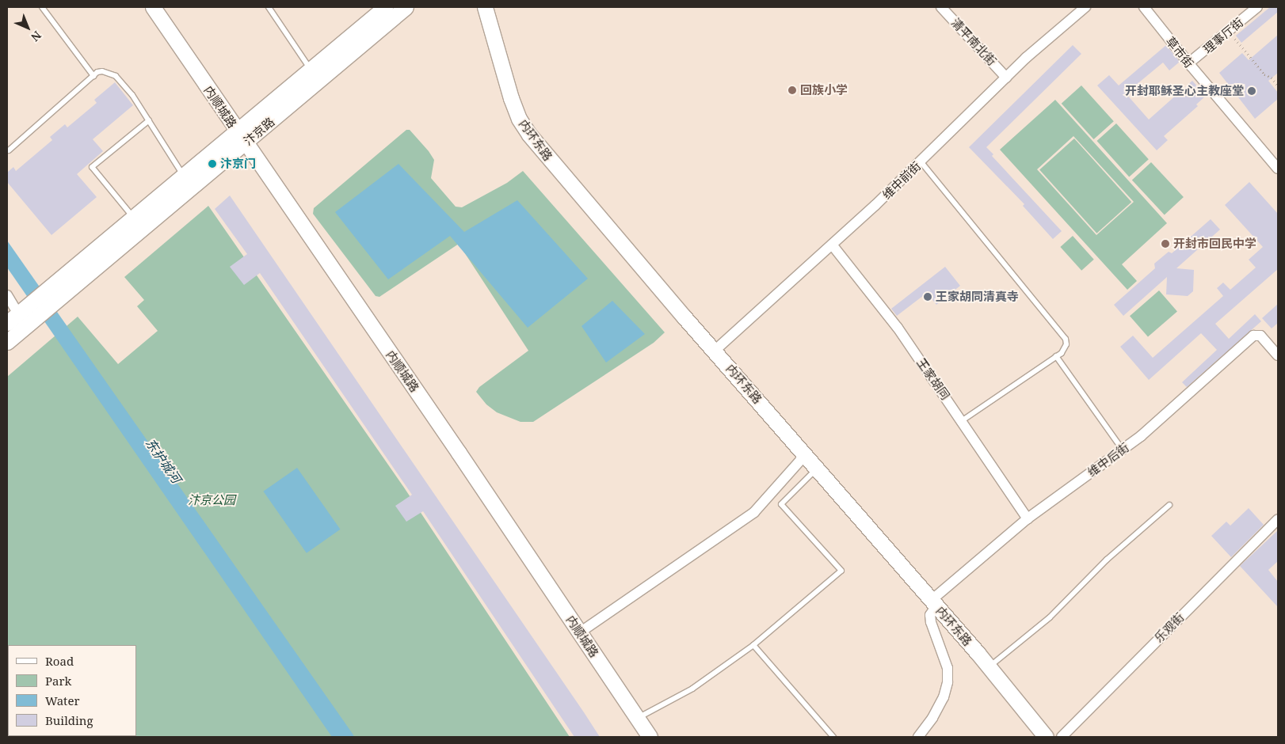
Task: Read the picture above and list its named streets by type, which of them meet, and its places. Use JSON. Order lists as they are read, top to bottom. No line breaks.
{"streets":{"street":["理事厅街","清平南北街","草市街","内顺城路","汴京路","内环东路","维中前街","王家胡同","维中后街","乐观街"]},"crossings":[["理事厅街","草市街"],["清平南北街","维中前街"],["内顺城路","汴京路"],["内环东路","维中前街"],["内环东路","维中后街"],["维中前街","王家胡同"],["王家胡同","维中后街"]],"water":["东护城河"],"parks":["汴京公园"],"places":["回族小学","开封耶稣圣心主教座堂","汴京门","开封市回民中学","王家胡同清真寺"],"legend":["Road","Park","Water","Building"],"north":"bottom right"}
